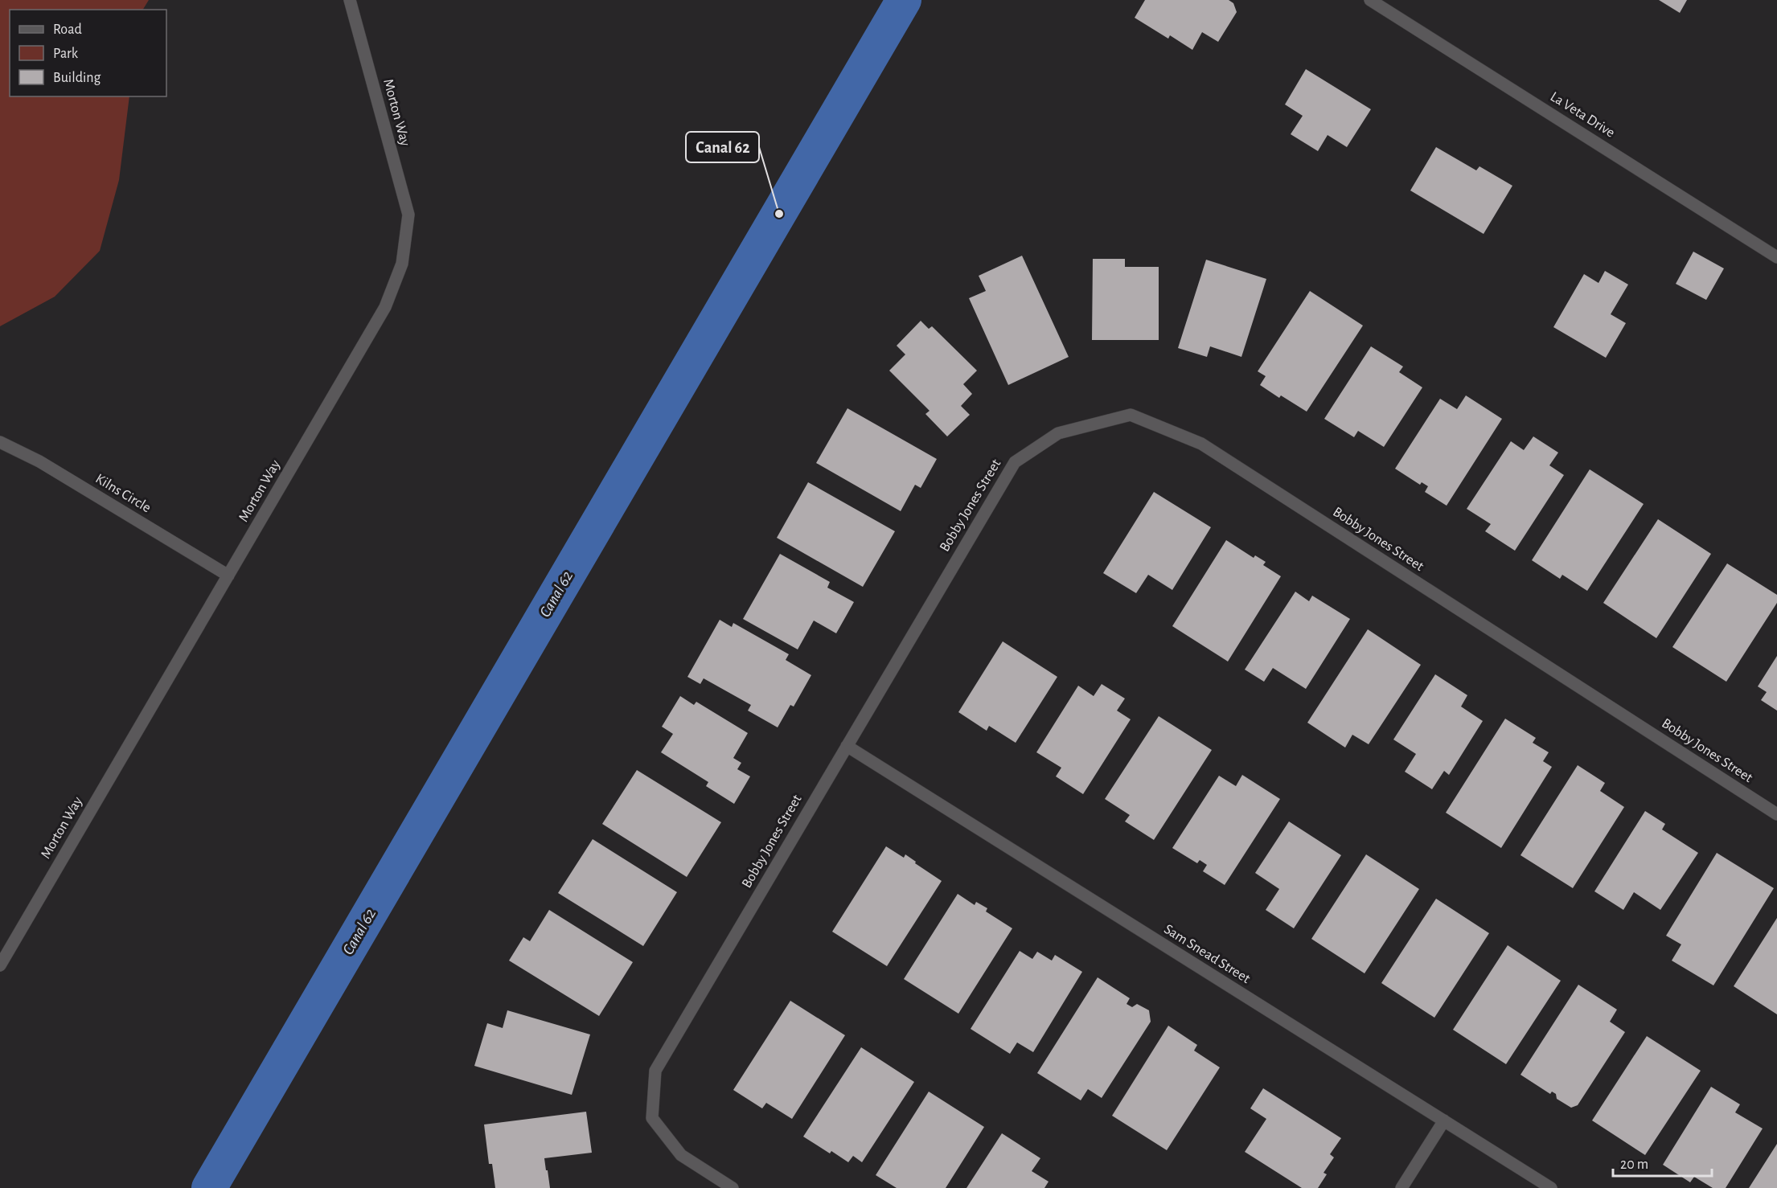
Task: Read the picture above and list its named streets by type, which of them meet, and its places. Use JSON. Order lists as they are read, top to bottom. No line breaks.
{"streets":{"street":["Morton Way","La Veta Drive","Kilns Circle","Bobby Jones Street","Sam Snead Street"]},"crossings":[["Morton Way","Kilns Circle"],["Bobby Jones Street","Sam Snead Street"]],"water":["Canal 62"],"places":["Canal 62"],"legend":["Road","Park","Building"],"scale_bar":"20 m"}
